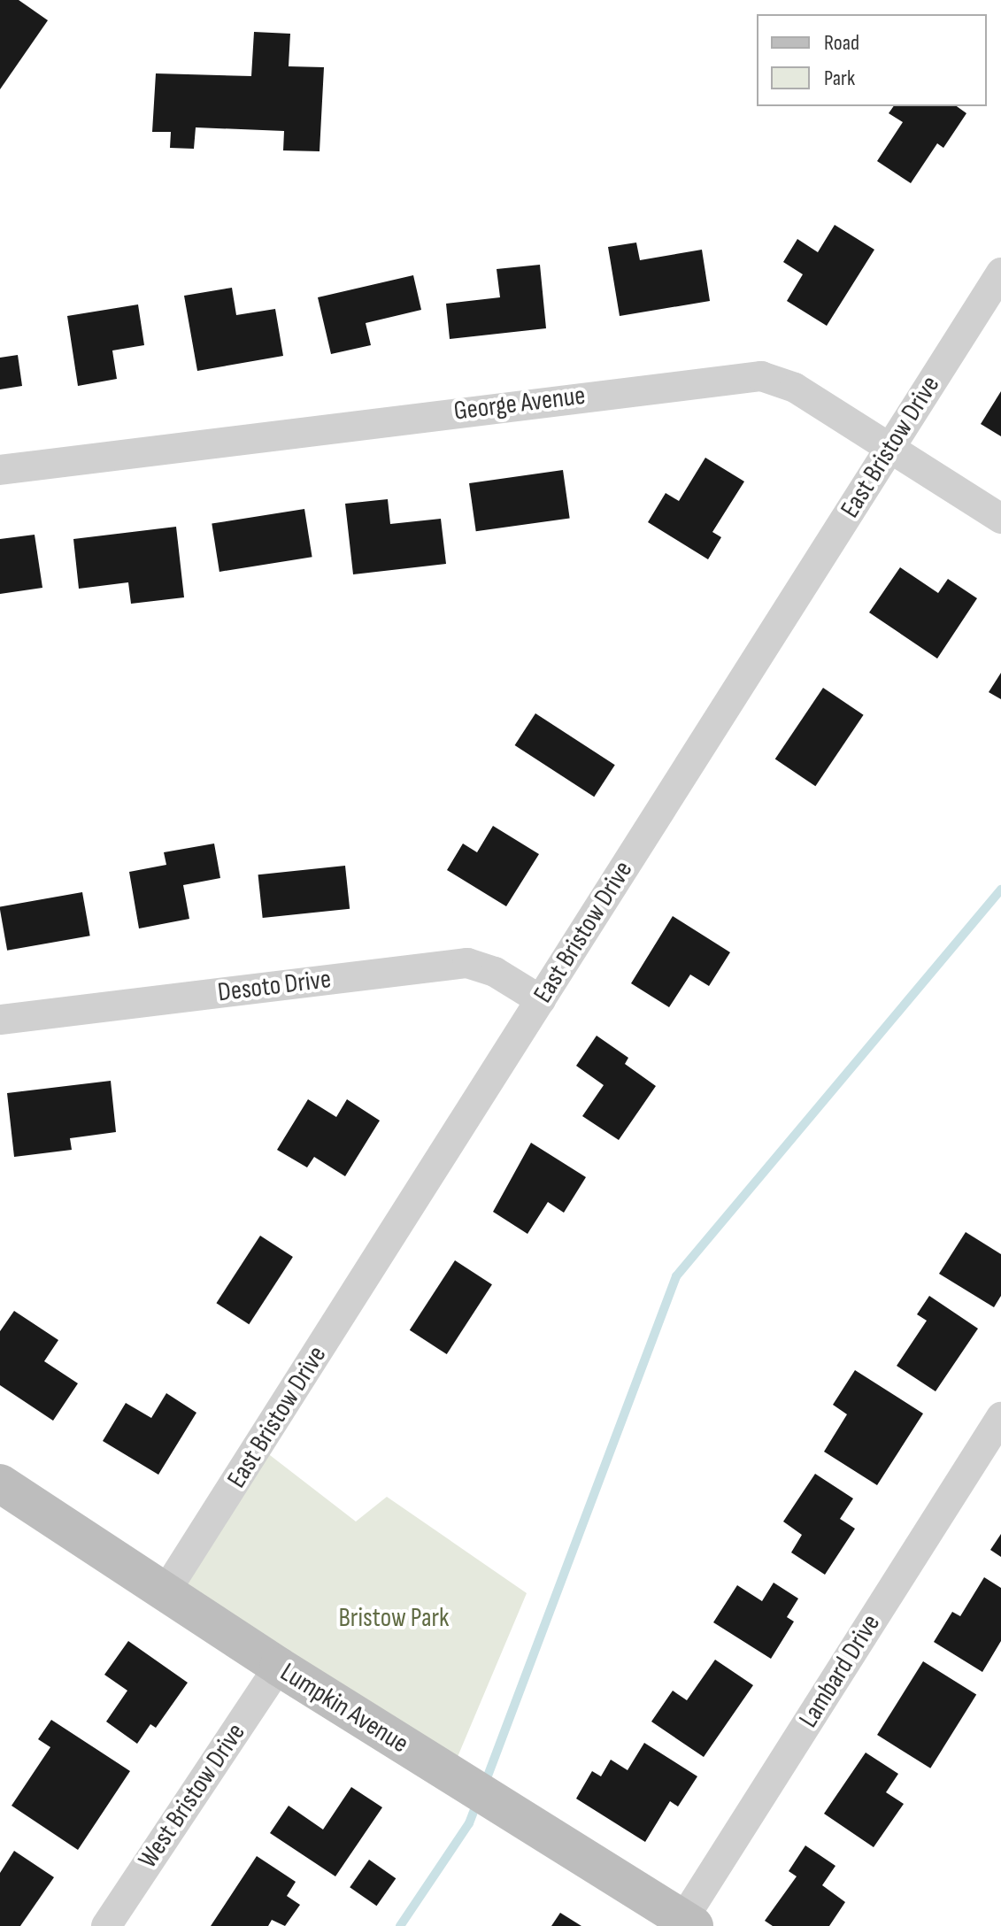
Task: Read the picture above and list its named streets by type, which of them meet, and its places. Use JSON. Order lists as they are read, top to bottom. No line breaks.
{"streets":{"street":["George Avenue","East Bristow Drive","Desoto Drive","Lambard Drive","Lumpkin Avenue","West Bristow Drive"]},"crossings":[["George Avenue","East Bristow Drive"],["East Bristow Drive","Desoto Drive"],["East Bristow Drive","Lumpkin Avenue"],["Lambard Drive","Lumpkin Avenue"],["Lumpkin Avenue","West Bristow Drive"]],"parks":["Bristow Park"],"legend":["Road","Park"]}
